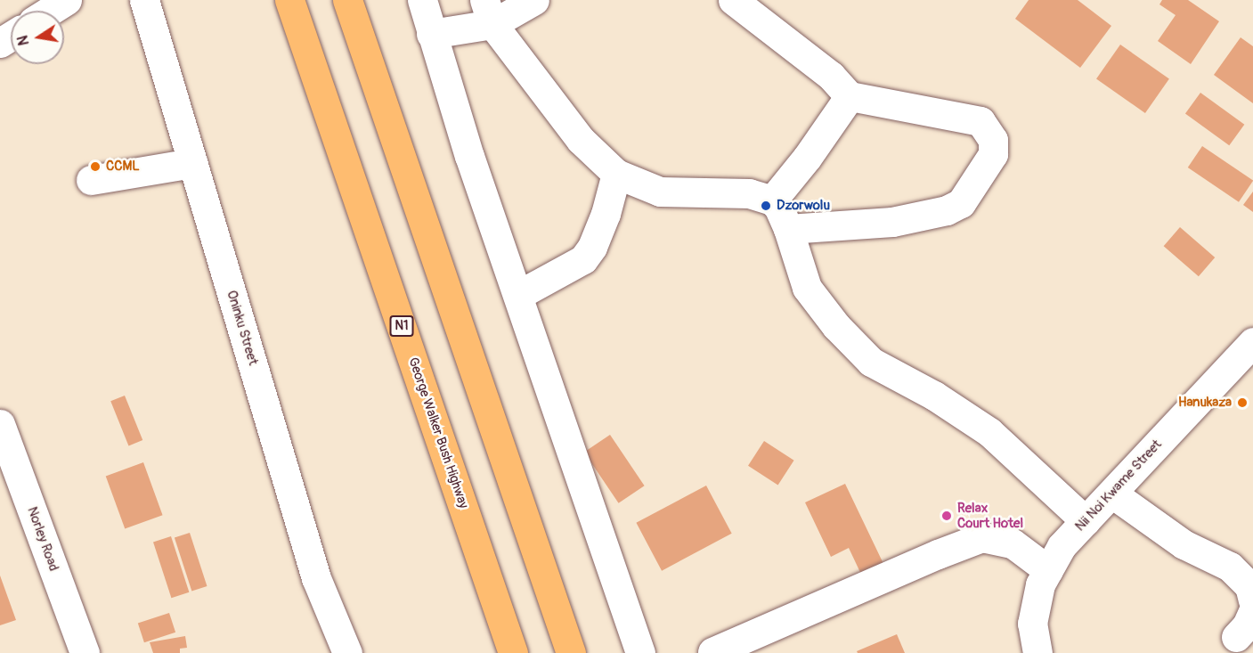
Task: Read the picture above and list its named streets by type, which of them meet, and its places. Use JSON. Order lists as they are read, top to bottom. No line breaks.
{"streets":{"highway":["N1","George Walker Bush Highway"],"street":["Oninku Street","Nii Noi Kwame Street","Norley Road"]},"places":["CCML","Dzorwolu","Hanukaza","Relax Court Hotel"],"north":"left"}
